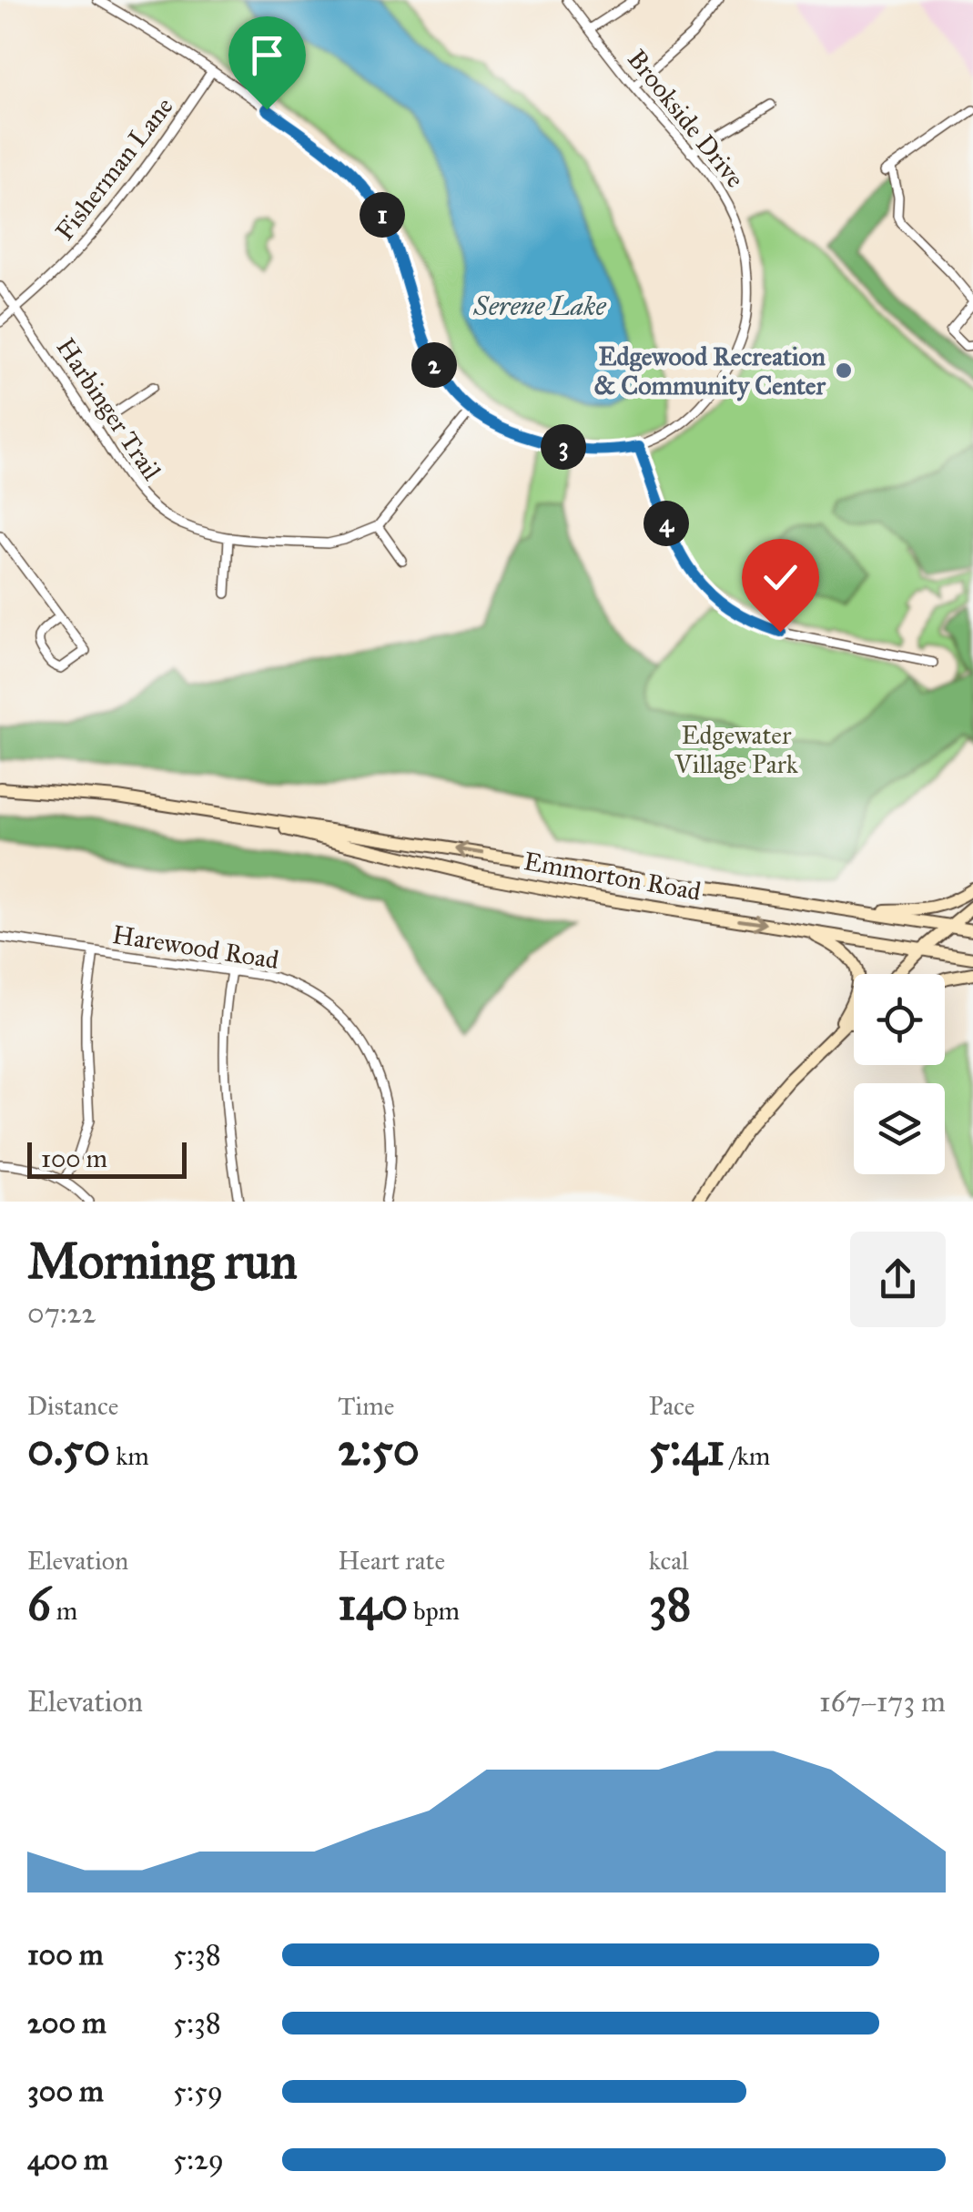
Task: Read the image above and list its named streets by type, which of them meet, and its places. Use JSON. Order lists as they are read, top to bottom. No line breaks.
{"streets":{"main road":["Emmorton Road"],"street":["Brookside Drive","Fisherman Lane","Harbinger Trail","Harewood Road"]},"crossings":[["Fisherman Lane","Harbinger Trail"]],"water":["Serene Lake"],"parks":["Edgewater Village Park"],"places":["Edgewood Recreation & Community Center"],"scale_bar":"100 m","page":{"pins":["1","2","3","4"],"scale":"100 m","heading":["Morning run","07:22"],"stats":[["Distance","0.50 km"],["Time","2:50"],["Pace","5:41 /km"],["Elevation","6 m"],["Heart rate","140 bpm"],["kcal","38"]],"chart":["Elevation","167–173 m"],"list":[{"name":"100 m","note":"5:38"},{"name":"200 m","note":"5:38"},{"name":"300 m","note":"5:59"},{"name":"400 m","note":"5:29"}]}}
